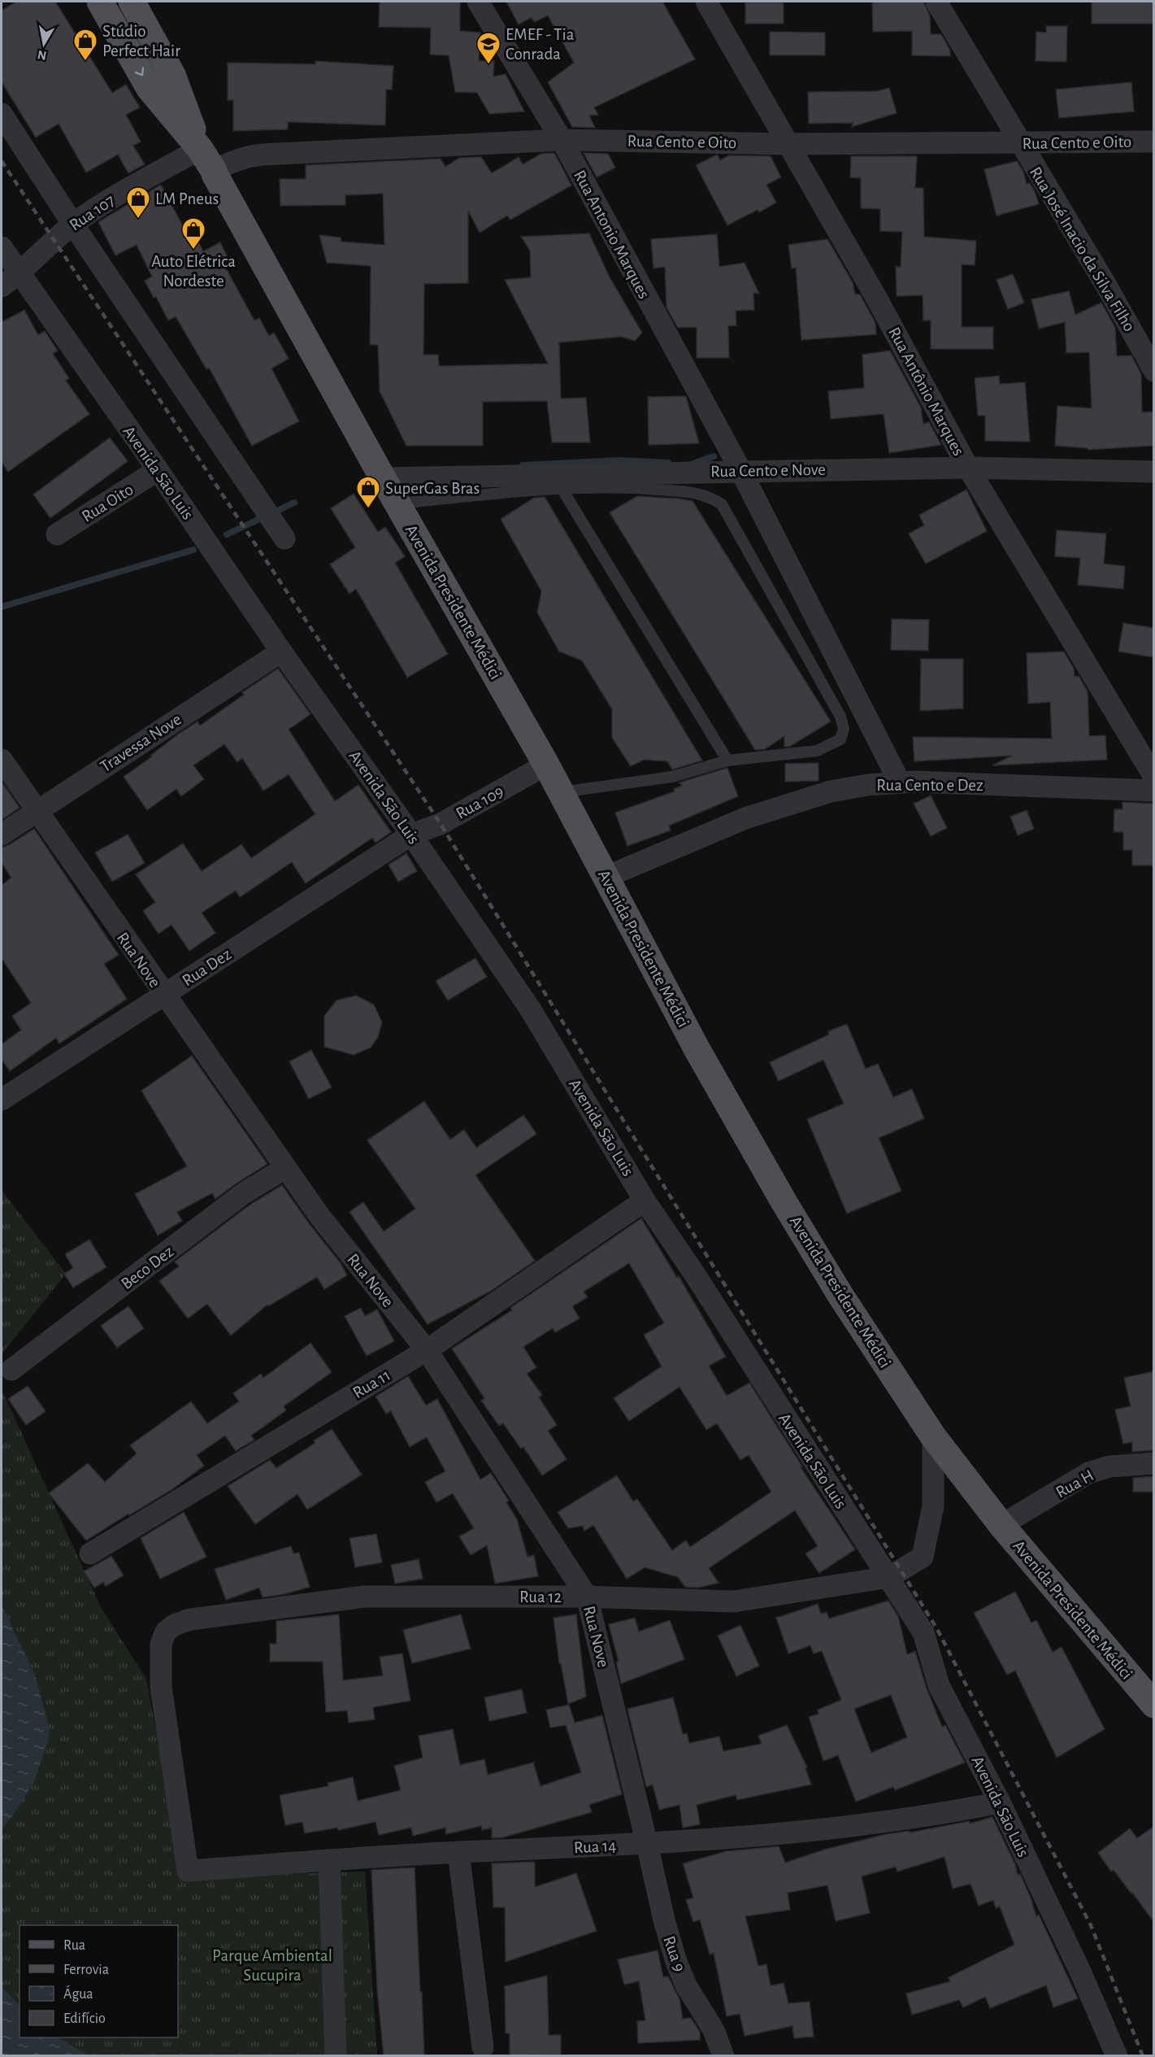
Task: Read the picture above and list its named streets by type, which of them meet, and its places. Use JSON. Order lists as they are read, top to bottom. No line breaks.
{"streets":{"main road":["Avenida Presidente Médici"],"street":["Rua Cento e Oito","Rua 107","Rua Antonio Marques","Rua José Inacio da Silva Filho","Rua Antônio Marques","Rua Cento e Nove","Avenida São Luis","Rua Oito","Travessa Nove","Rua Cento e Dez","Rua 109","Rua Nove","Rua Dez","Beco Dez","Rua 11","Rua H","Rua 12","Rua 14","Rua 9"]},"crossings":[["Rua Cento e Oito","Rua 107"],["Rua Cento e Oito","Rua Antonio Marques"],["Rua Cento e Oito","Rua José Inacio da Silva Filho"],["Rua Cento e Oito","Rua Antônio Marques"],["Rua Cento e Oito","Avenida Presidente Médici"],["Rua 107","Avenida São Luis"],["Rua 107","Avenida Presidente Médici"],["Rua Antonio Marques","Rua Cento e Nove"],["Rua Antonio Marques","Rua Cento e Dez"],["Rua Antônio Marques","Rua Cento e Nove"],["Rua Cento e Nove","Avenida Presidente Médici"],["Avenida São Luis","Rua Oito"],["Avenida São Luis","Travessa Nove"],["Avenida São Luis","Rua 109"],["Avenida São Luis","Rua Dez"],["Avenida São Luis","Rua 11"],["Avenida São Luis","Rua 12"],["Avenida São Luis","Rua 14"],["Avenida Presidente Médici","Rua Cento e Dez"],["Avenida Presidente Médici","Rua 109"],["Avenida Presidente Médici","Rua H"],["Travessa Nove","Rua Nove"],["Rua 109","Rua Dez"],["Rua Nove","Rua Dez"],["Rua Nove","Beco Dez"],["Rua Nove","Rua 11"],["Rua Nove","Rua 12"],["Rua Nove","Rua 14"],["Rua Nove","Rua 9"],["Rua 12","Rua 14"],["Rua 14","Rua 9"]],"parks":["Parque Ambiental Sucupira"],"places":{"shop":["Stúdio Perfect Hair","LM Pneus","Auto Elétrica Nordeste","SuperGas Bras"],"school or university":["EMEF - Tia Conrada"]},"legend":["Rua","Ferrovia","Água","Edifício"],"north":"bottom"}
